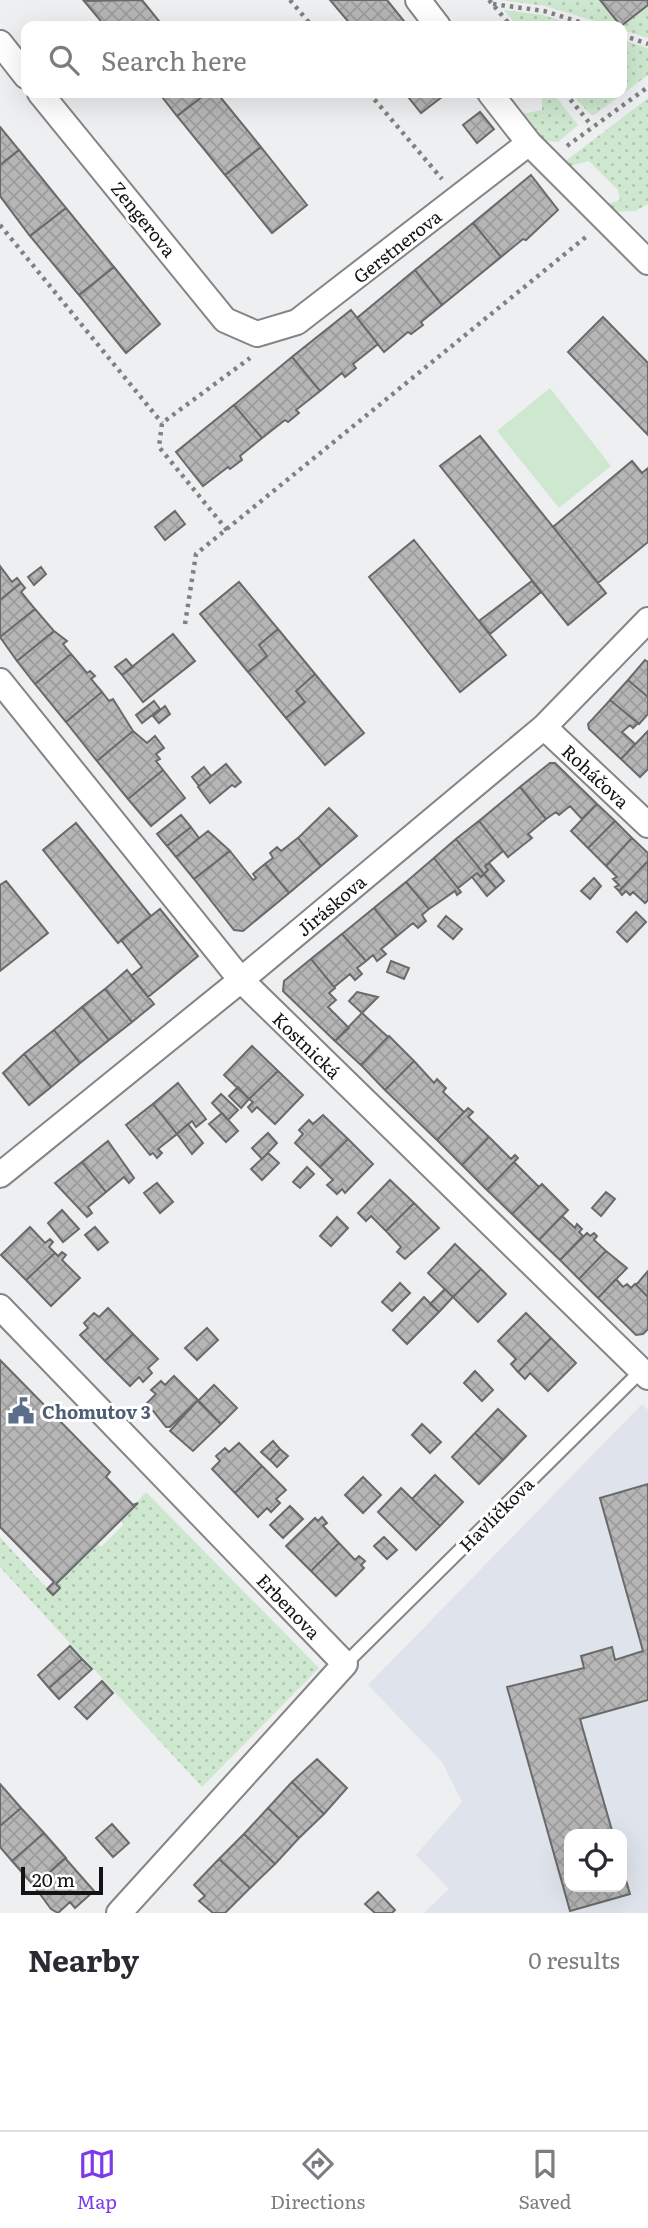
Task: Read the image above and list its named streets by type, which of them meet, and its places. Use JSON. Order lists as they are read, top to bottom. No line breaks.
{"streets":{"street":["Zengerova","Gerstnerova","Roháčova","Jiráskova","Kostnická","Erbenova"],"lane":["Havlíčkova"]},"crossings":[["Zengerova","Gerstnerova"],["Roháčova","Jiráskova"],["Jiráskova","Kostnická"],["Kostnická","Havlíčkova"],["Havlíčkova","Erbenova"]],"places":{"public building":["Chomutov 3"]},"scale_bar":"20 m","page":{"search":"Search here","scale":"20 m","heading":["Nearby","0 results"],"nav":["Map","Directions","Saved"]}}
